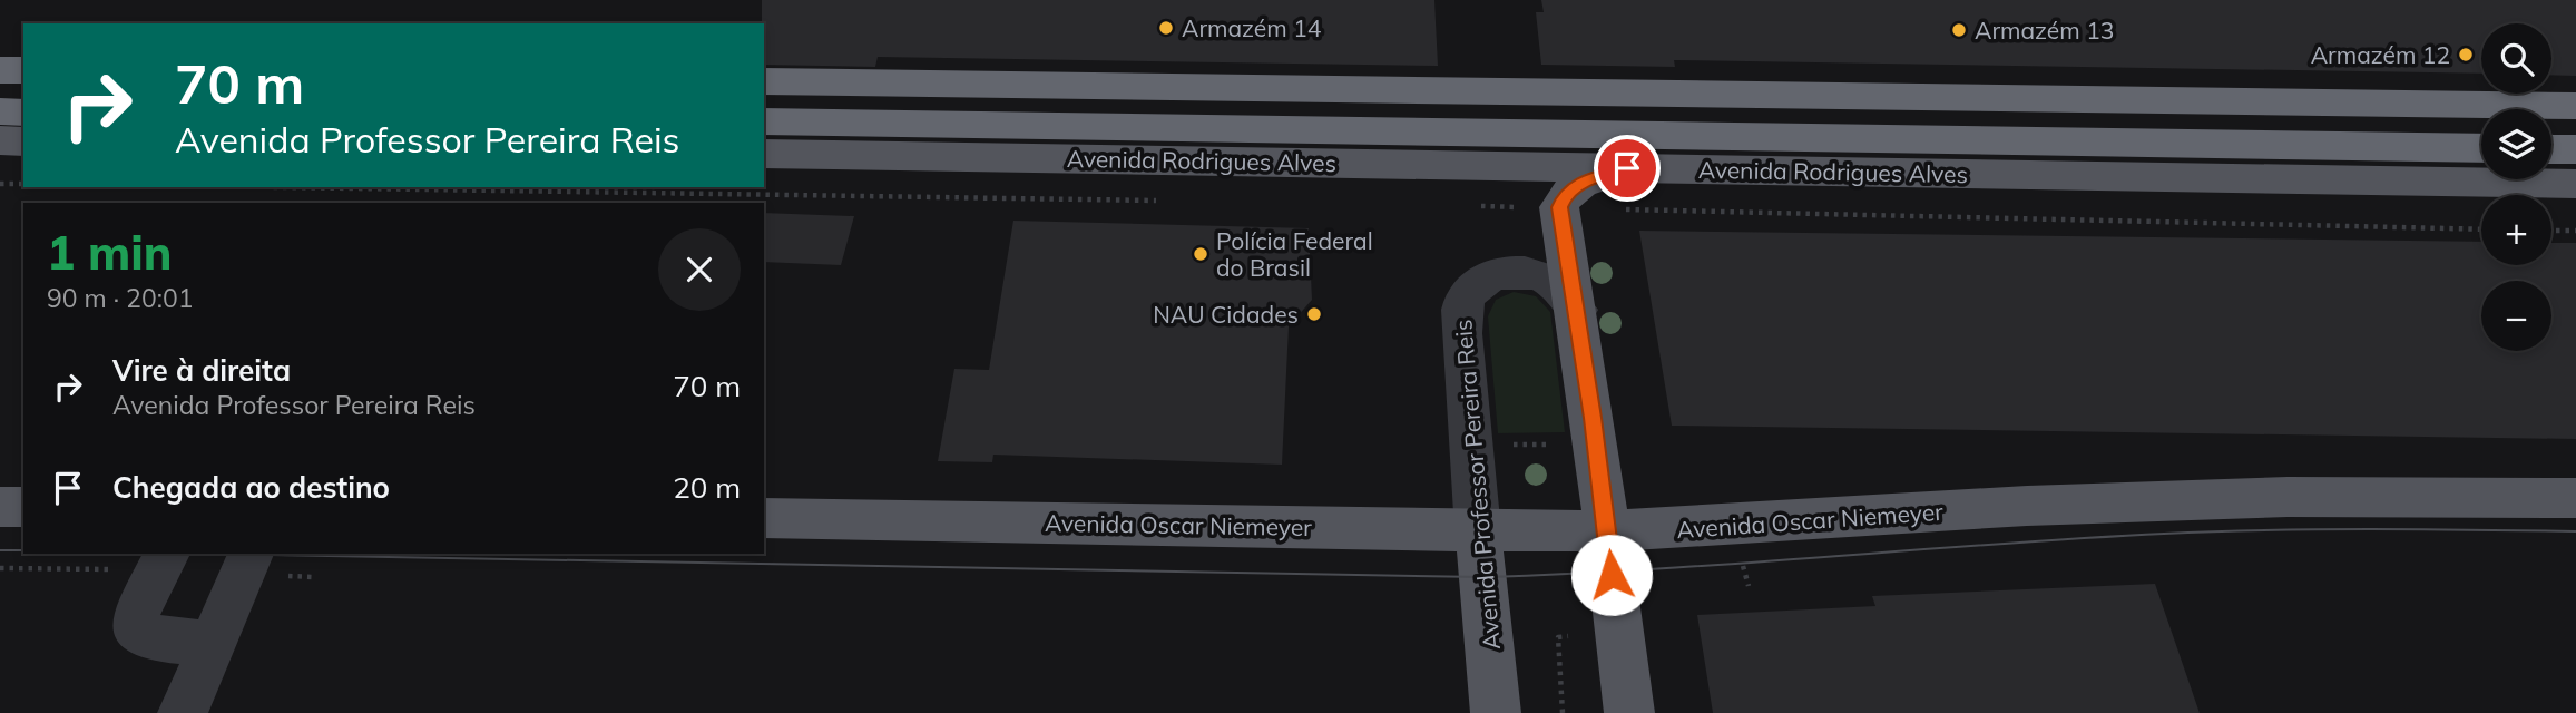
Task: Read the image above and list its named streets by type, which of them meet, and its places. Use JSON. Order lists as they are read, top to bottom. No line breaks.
{"streets":{"highway":["Avenida Rodrigues Alves"],"main road":["Avenida Professor Pereira Reis","Avenida Oscar Niemeyer"]},"crossings":[["Avenida Professor Pereira Reis","Avenida Oscar Niemeyer"]],"places":["Armazém 14","Armazém 13","Armazém 12","Polícia Federal do Brasil","NAU Cidades"],"page":{"map_buttons":["+","−"],"turn":["70 m","Avenida Professor Pereira Reis"],"heading":["1 min","90 m · 20:01"],"list":[{"name":"Vire à direita","note":"Avenida Professor Pereira Reis","value":"70 m"},{"name":"Chegada ao destino","value":"20 m"}]}}
